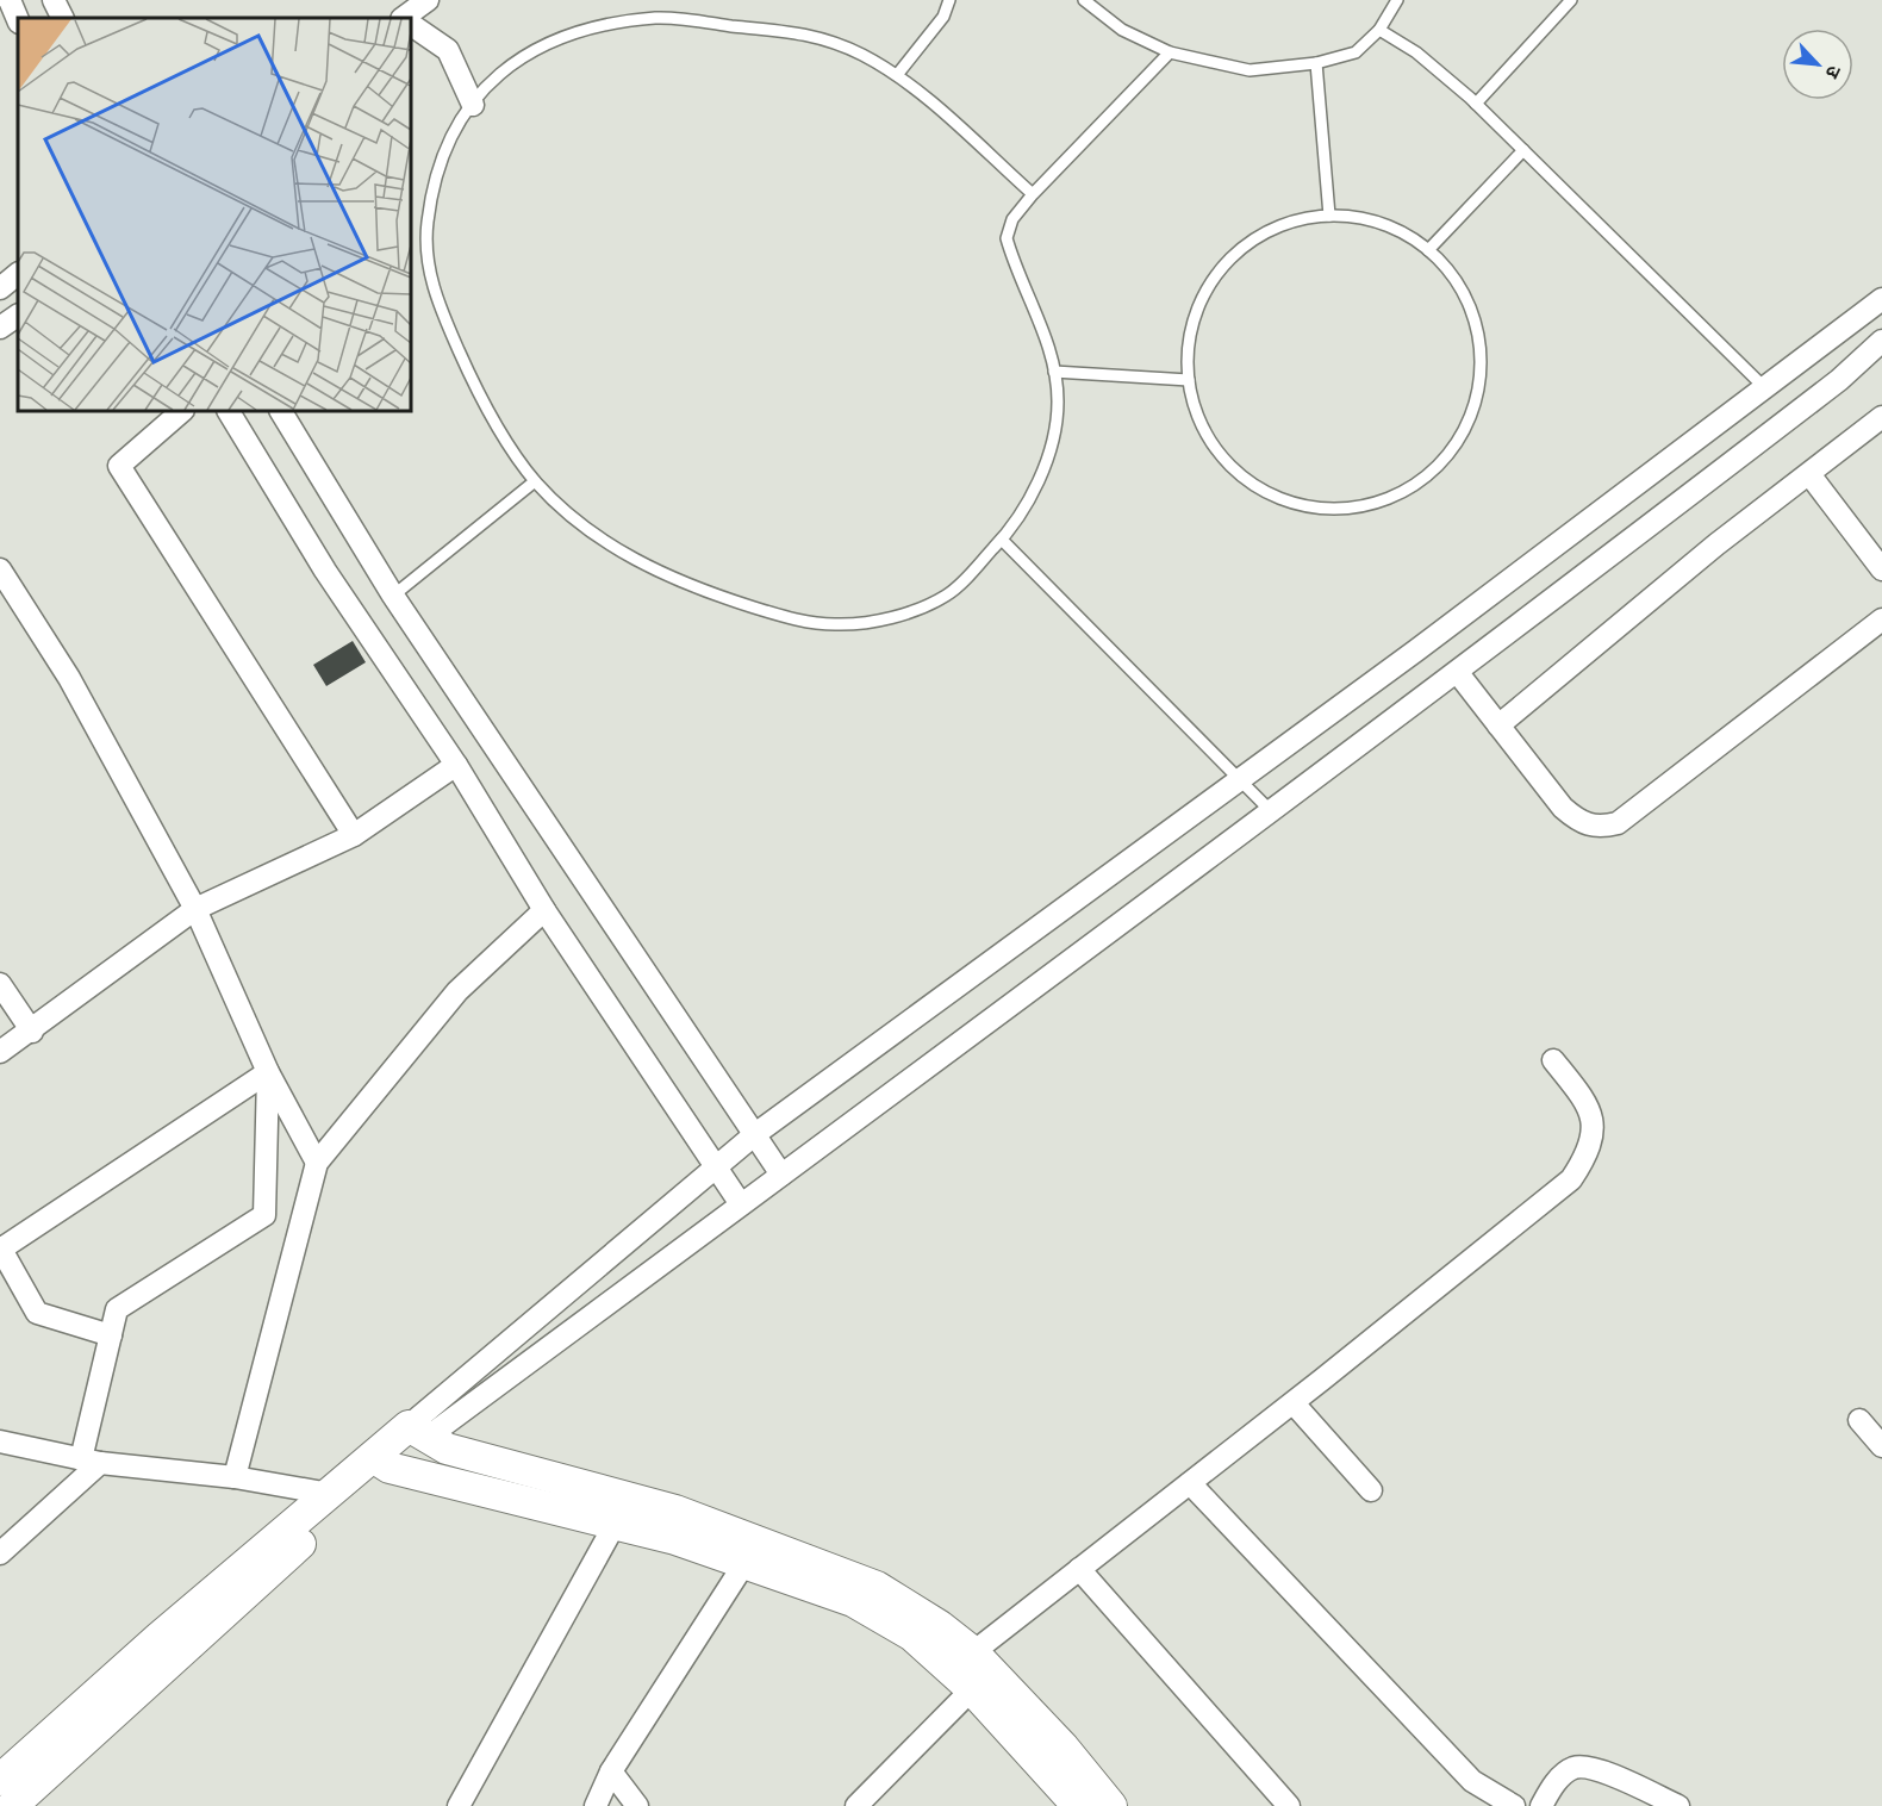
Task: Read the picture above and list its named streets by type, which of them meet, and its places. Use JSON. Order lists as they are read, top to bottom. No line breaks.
{"north":"bottom right"}
